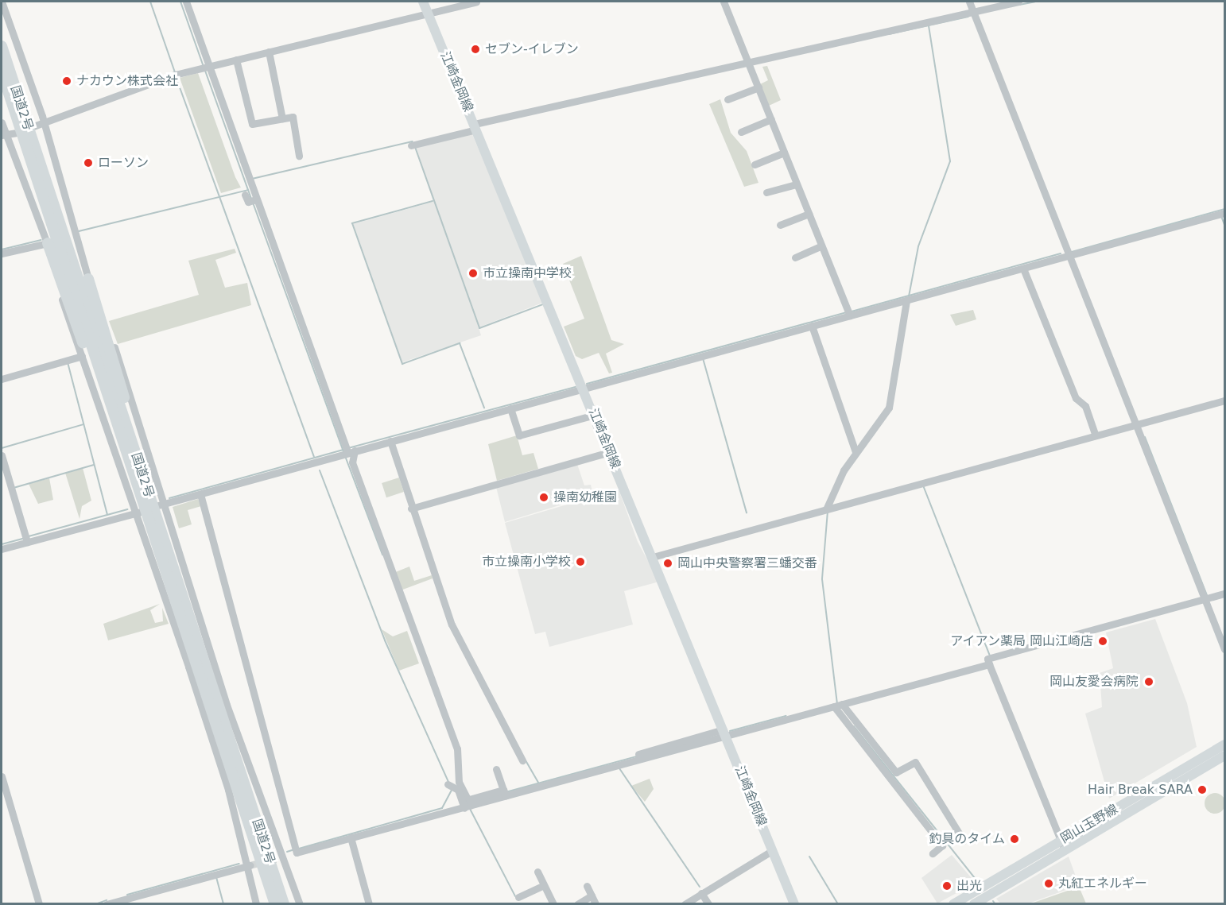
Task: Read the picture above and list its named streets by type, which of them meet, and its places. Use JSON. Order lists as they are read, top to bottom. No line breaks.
{"streets":{"highway":["国道2号"],"main road":["江崎金岡線","岡山玉野線"]},"places":["セブン-イレブン","ナカウン株式会社","ローソン","市立操南中学校","操南幼稚園","市立操南小学校","岡山中央警察署三蟠交番","アイアン薬局 岡山江崎店","岡山友愛会病院","Hair Break SARA","釣具のタイム","丸紅エネルギー","出光"]}
